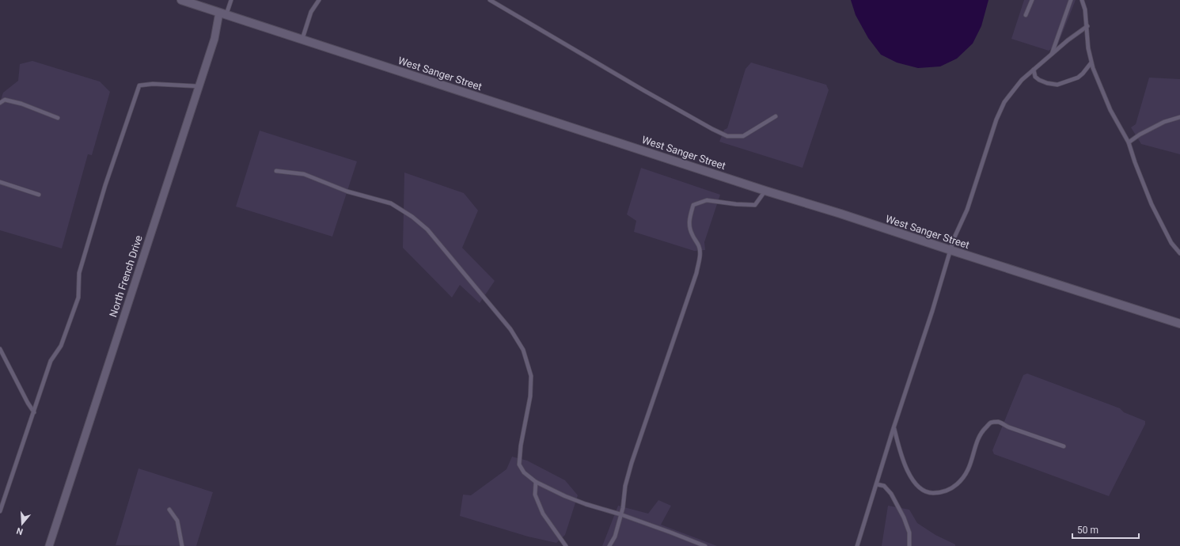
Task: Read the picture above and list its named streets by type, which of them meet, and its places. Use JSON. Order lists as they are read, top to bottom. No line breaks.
{"streets":{"main road":["West Sanger Street"],"street":["North French Drive"]},"crossings":[["West Sanger Street","North French Drive"]],"scale_bar":"50 m","north":"bottom"}
